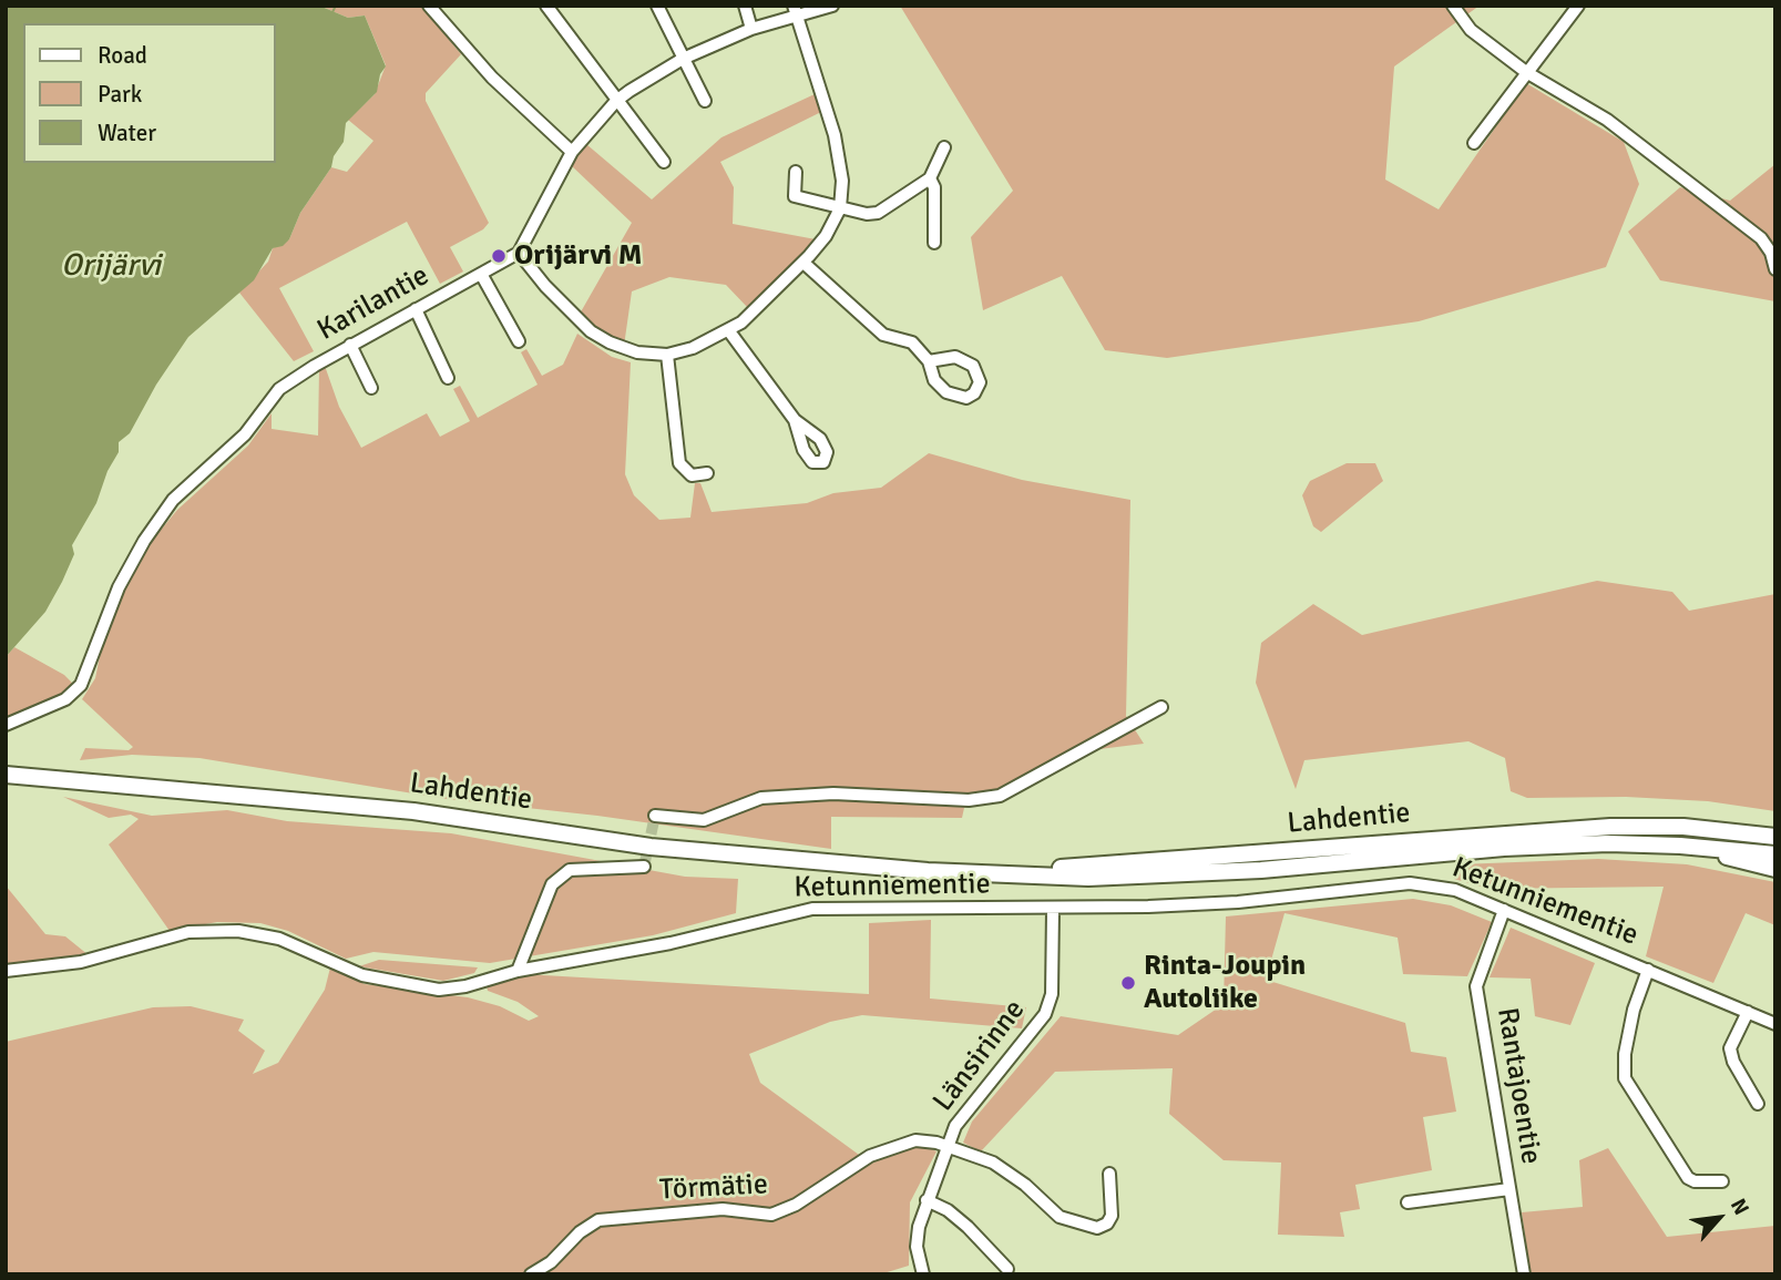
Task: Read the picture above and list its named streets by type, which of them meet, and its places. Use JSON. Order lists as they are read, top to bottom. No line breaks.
{"streets":{"highway":["Lahdentie"],"street":["Karilantie","Ketunniementie","Länsirinne","Rantajoentie","Törmätie"]},"crossings":[["Ketunniementie","Länsirinne"],["Ketunniementie","Rantajoentie"],["Länsirinne","Törmätie"]],"water":["Orijärvi"],"places":["Orijärvi M","Rinta-Joupin Autoliike"],"legend":["Road","Park","Water"],"north":"top right"}
